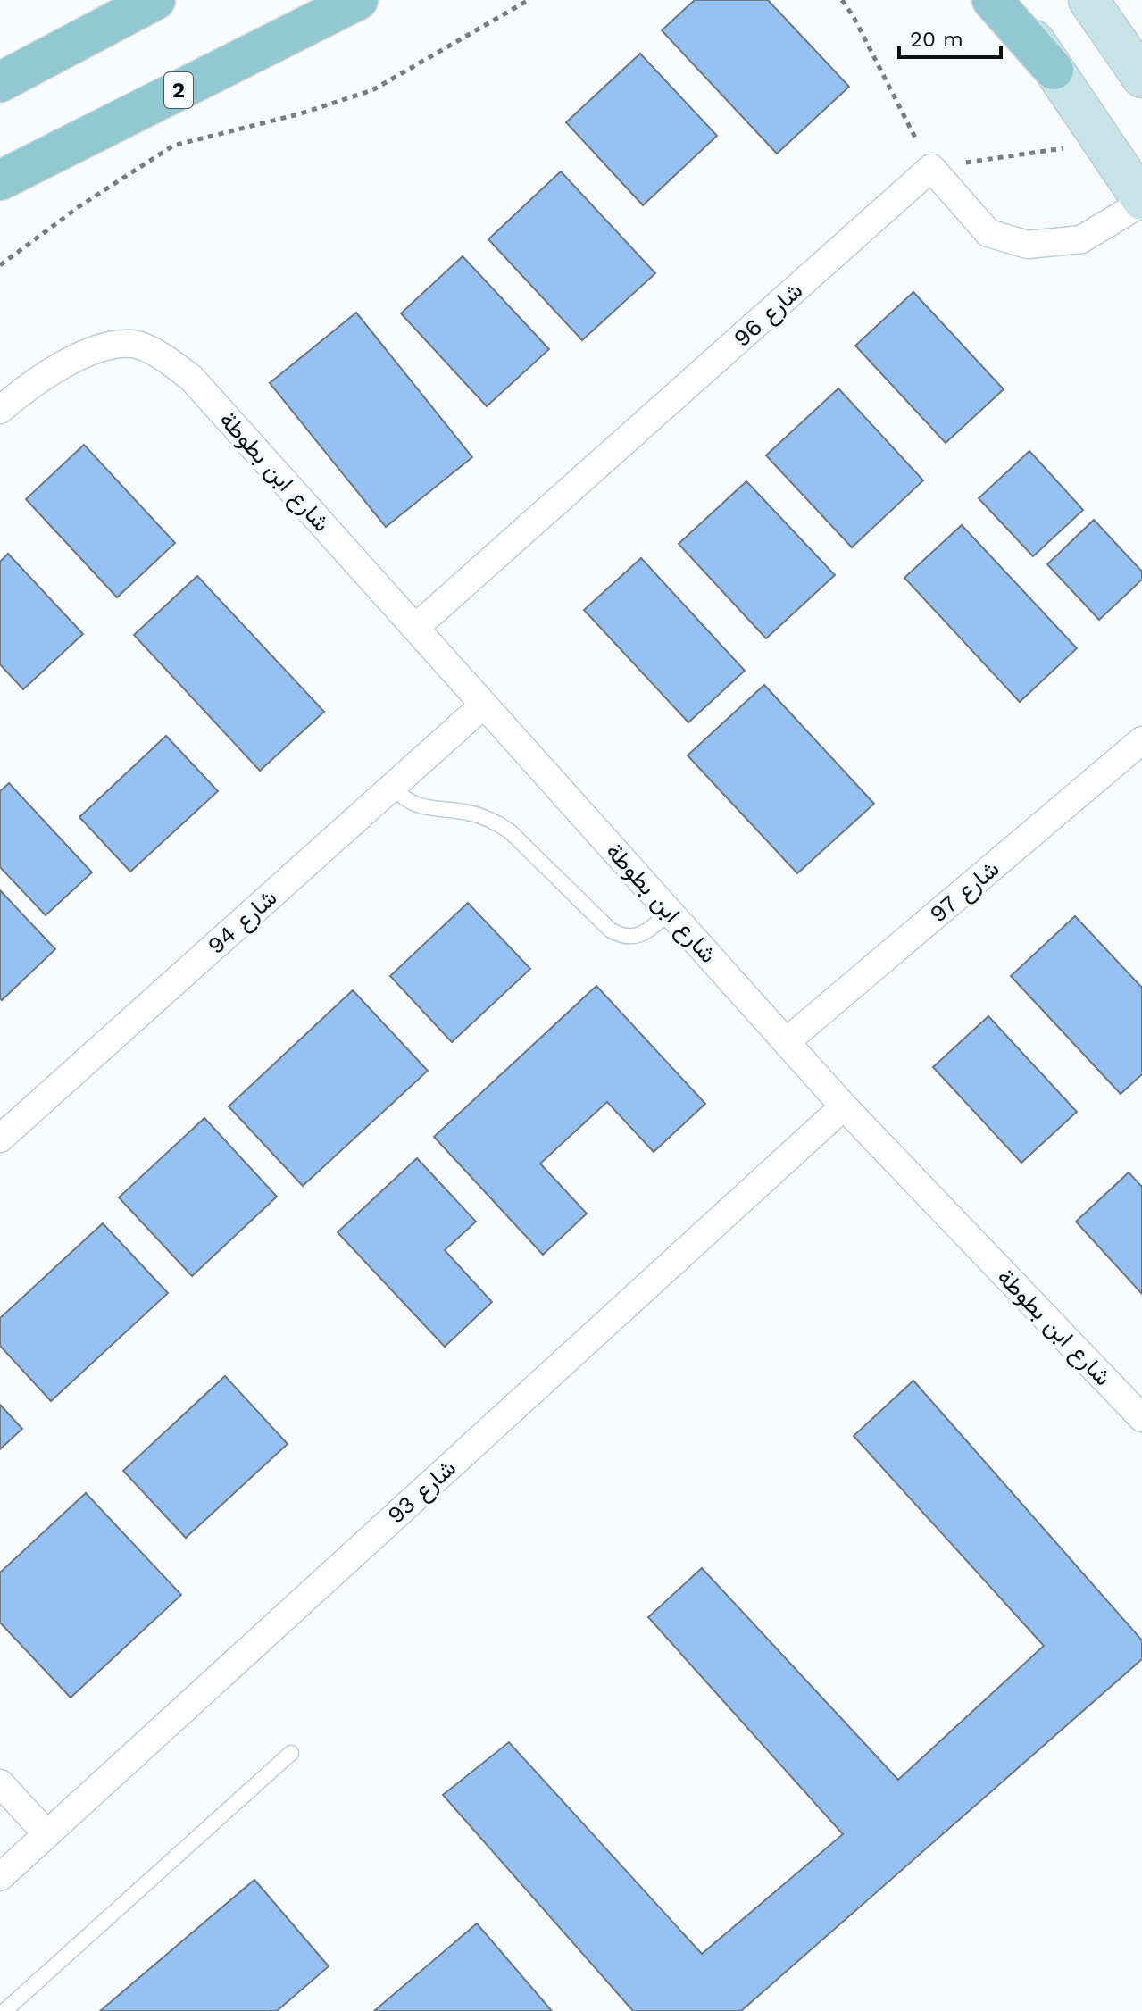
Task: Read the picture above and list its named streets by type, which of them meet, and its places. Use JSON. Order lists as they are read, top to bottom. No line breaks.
{"streets":{"main road":["2"],"street":["شارع 96","شارع ابن بطوطة","شارع 97","شارع 94","شارع 93"]},"crossings":[["شارع 96","شارع ابن بطوطة"],["شارع ابن بطوطة","شارع 97"],["شارع ابن بطوطة","شارع 94"],["شارع ابن بطوطة","شارع 93"]],"scale_bar":"20 m"}
